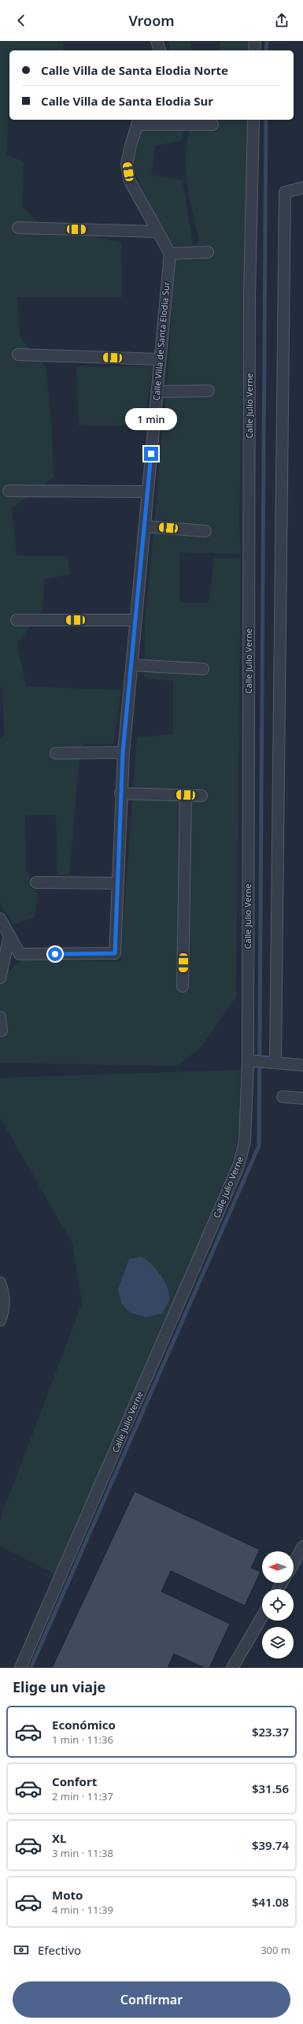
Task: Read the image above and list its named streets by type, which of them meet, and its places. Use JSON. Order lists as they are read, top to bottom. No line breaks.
{"streets":{"street":["Calle Villa de Santa Elodia Sur","Calle Julio Verne"]},"north":"left","page":{"header":"Vroom","banner":["Calle Villa de Santa Elodia Norte","Calle Villa de Santa Elodia Sur"],"bubble":"1 min","heading":"Elige un viaje","list":[{"name":"Económico","note":"1 min · 11:36","value":"$23.37"},{"name":"Confort","note":"2 min · 11:37","value":"$31.56"},{"name":"XL","note":"3 min · 11:38","value":"$39.74"},{"name":"Moto","note":"4 min · 11:39","value":"$41.08"}],"pay":["Efectivo","300 m"],"buttons":"Confirmar"}}
